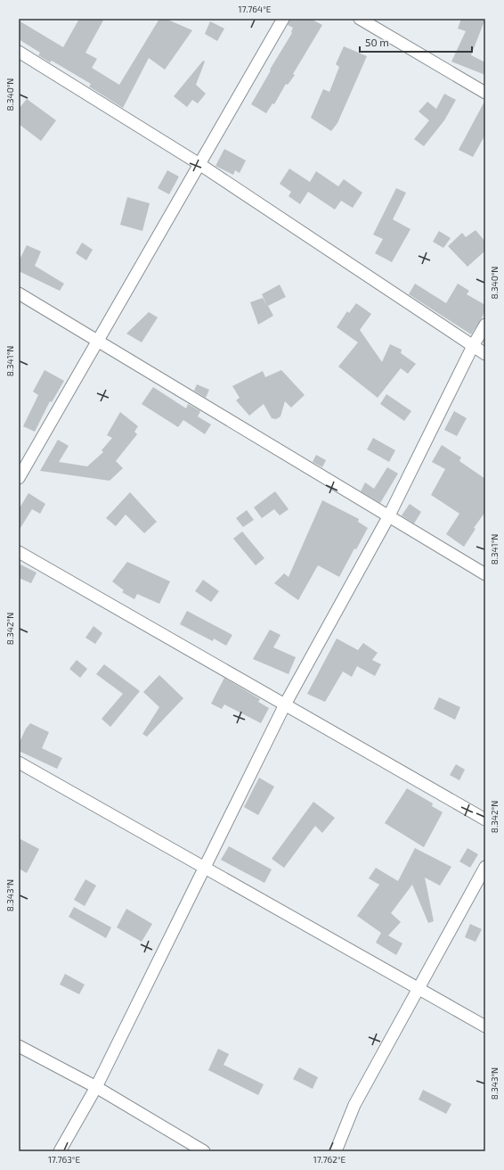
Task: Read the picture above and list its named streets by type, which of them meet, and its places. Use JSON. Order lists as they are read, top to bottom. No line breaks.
{"scale_bar":"50 m","coordinates":["17.764°E","8.340°N","8.341°N","8.342°N","8.343°N","17.763°E","17.762°E"]}
